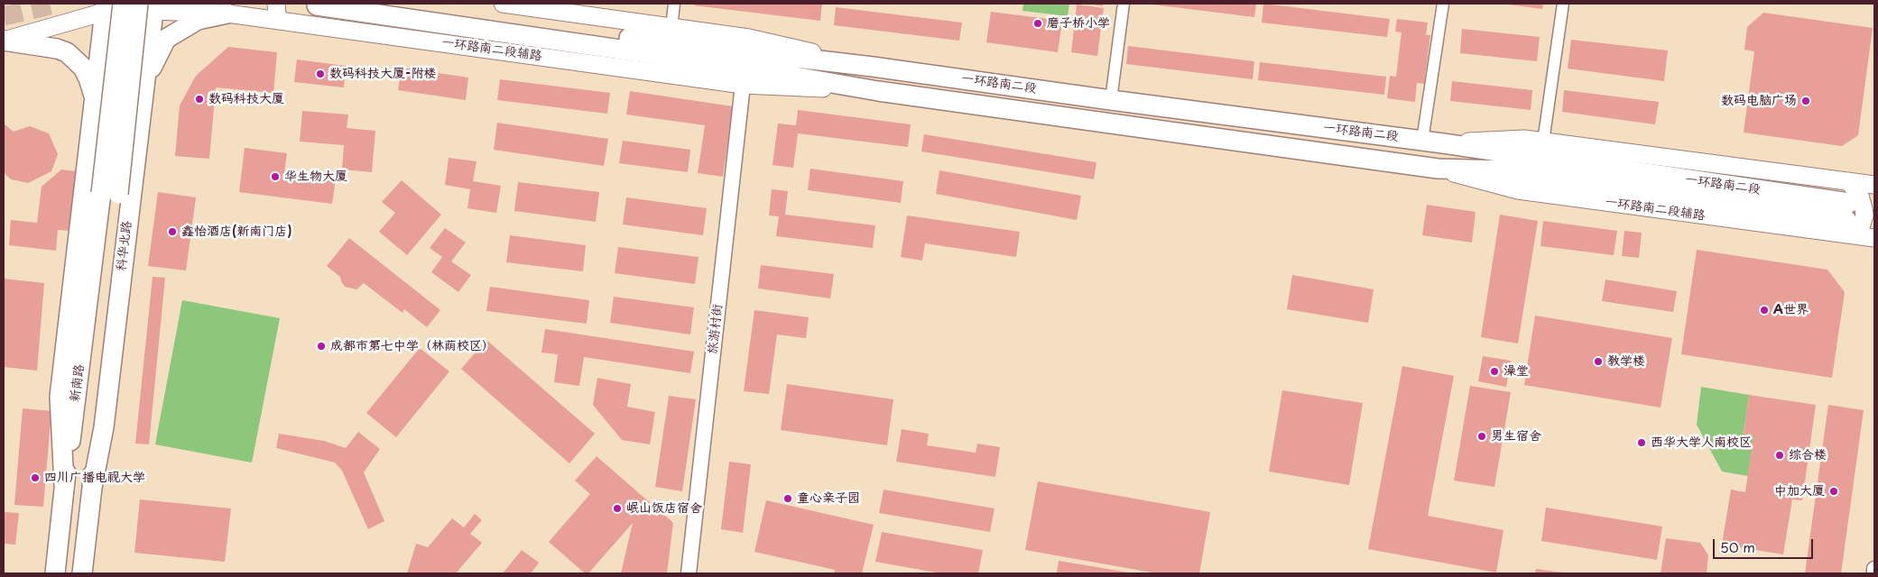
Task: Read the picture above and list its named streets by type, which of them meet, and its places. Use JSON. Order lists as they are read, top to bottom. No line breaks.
{"streets":{"main road":["一环路南二段辅路","一环路南二段","科华北路","新南路"],"street":["旅游村街"]},"crossings":[["一环路南二段辅路","一环路南二段"],["一环路南二段辅路","科华北路"],["一环路南二段辅路","旅游村街"],["科华北路","新南路"]],"places":["磨子桥小学","数码科技大厦-附楼","数码科技大厦","数码电脑广场","华生物大厦","鑫怡酒店(新南门店)","A世界","成都市第七中学（林荫校区）","教学楼","澡堂","男生宿舍","西华大学人南校区","综合楼","四川广播电视大学","中加大厦","童心亲子园","岷山饭店宿舍"],"scale_bar":"50 m"}
